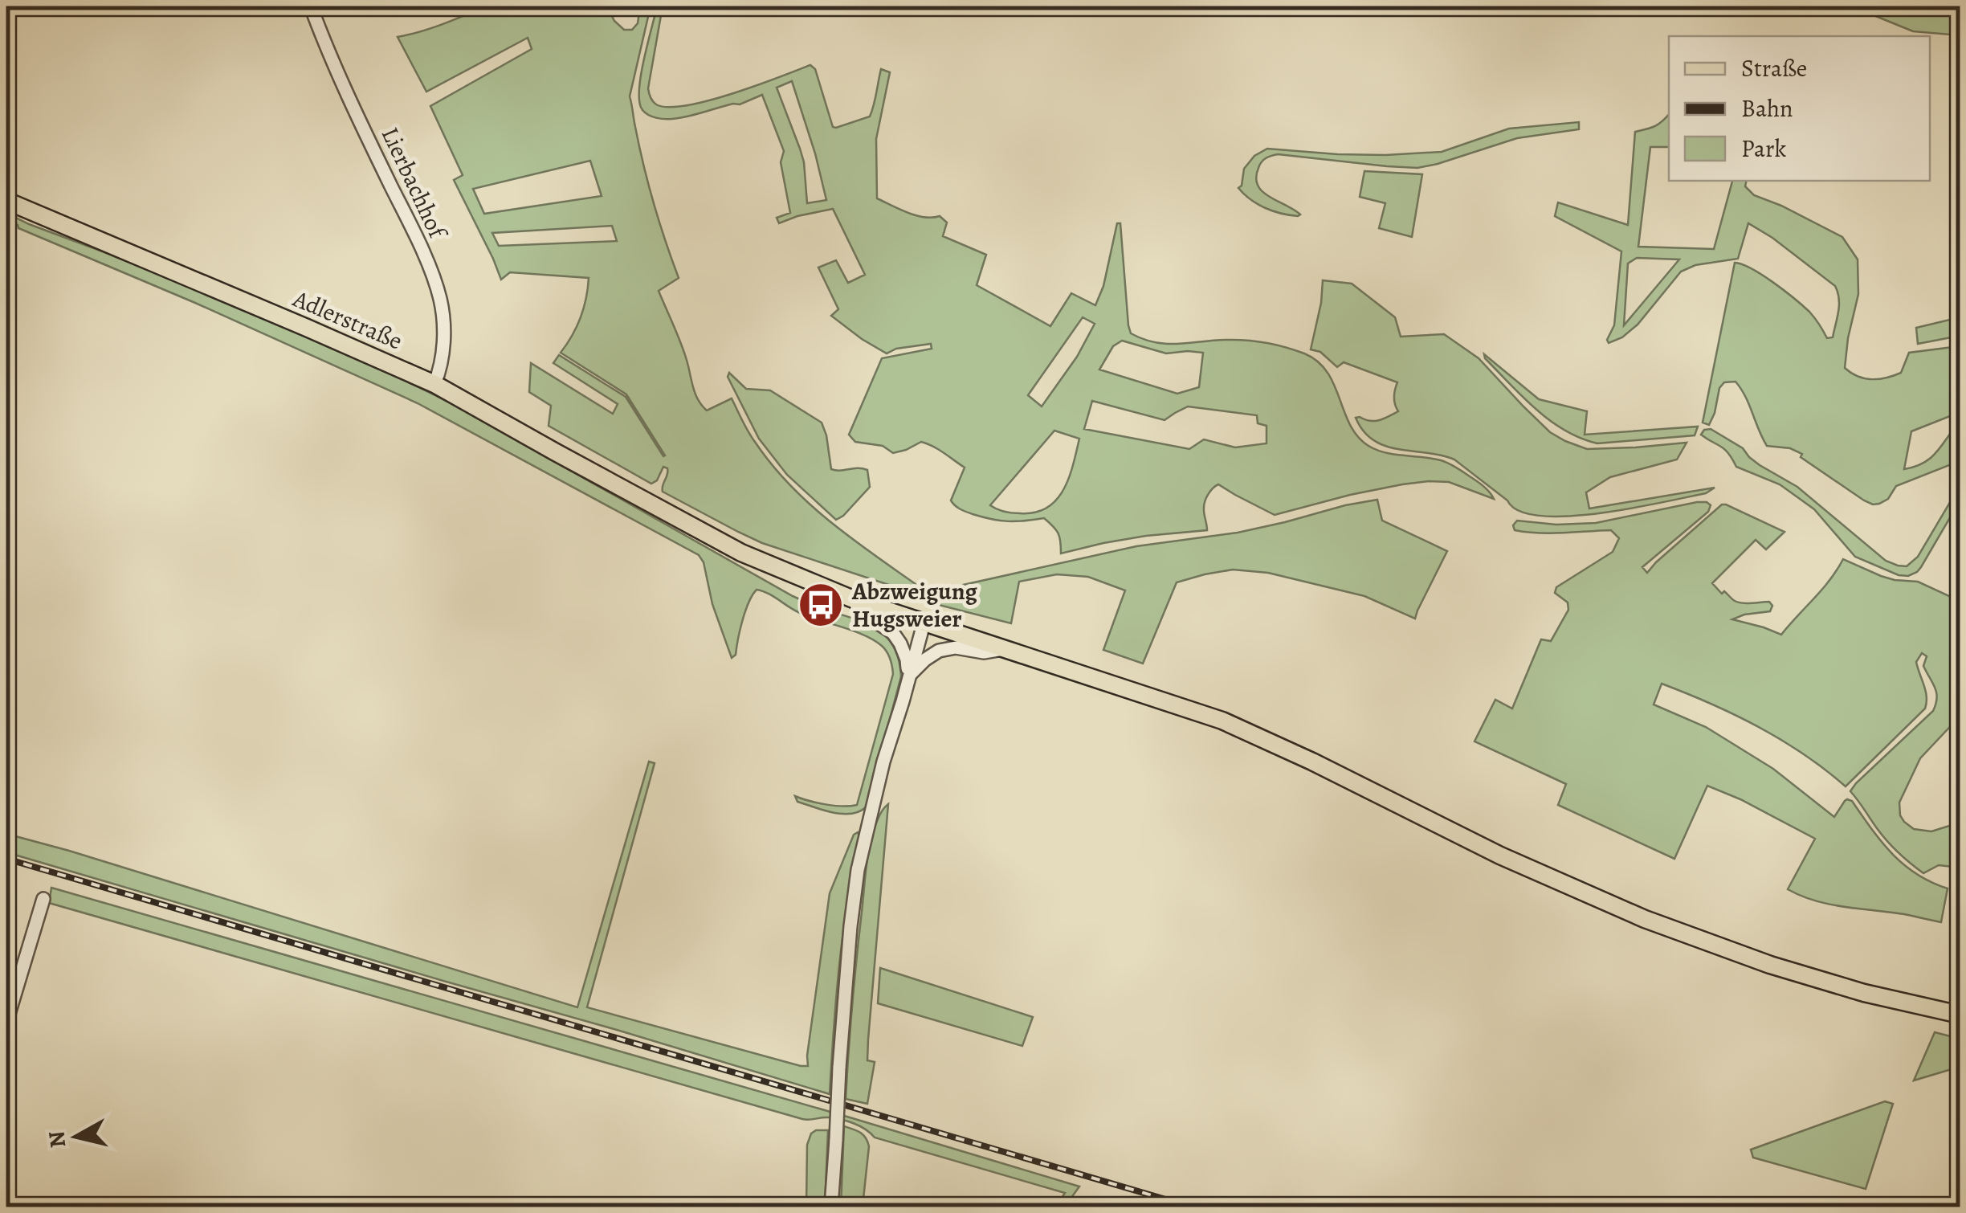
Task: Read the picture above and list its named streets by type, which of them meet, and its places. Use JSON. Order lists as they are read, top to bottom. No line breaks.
{"streets":{"main road":["Adlerstraße"],"street":["Lierbachhof"]},"crossings":[["Lierbachhof","Adlerstraße"]],"places":{"bus stop":["Abzweigung Hugsweier"]},"legend":["Straße","Bahn","Park"],"north":"left"}
